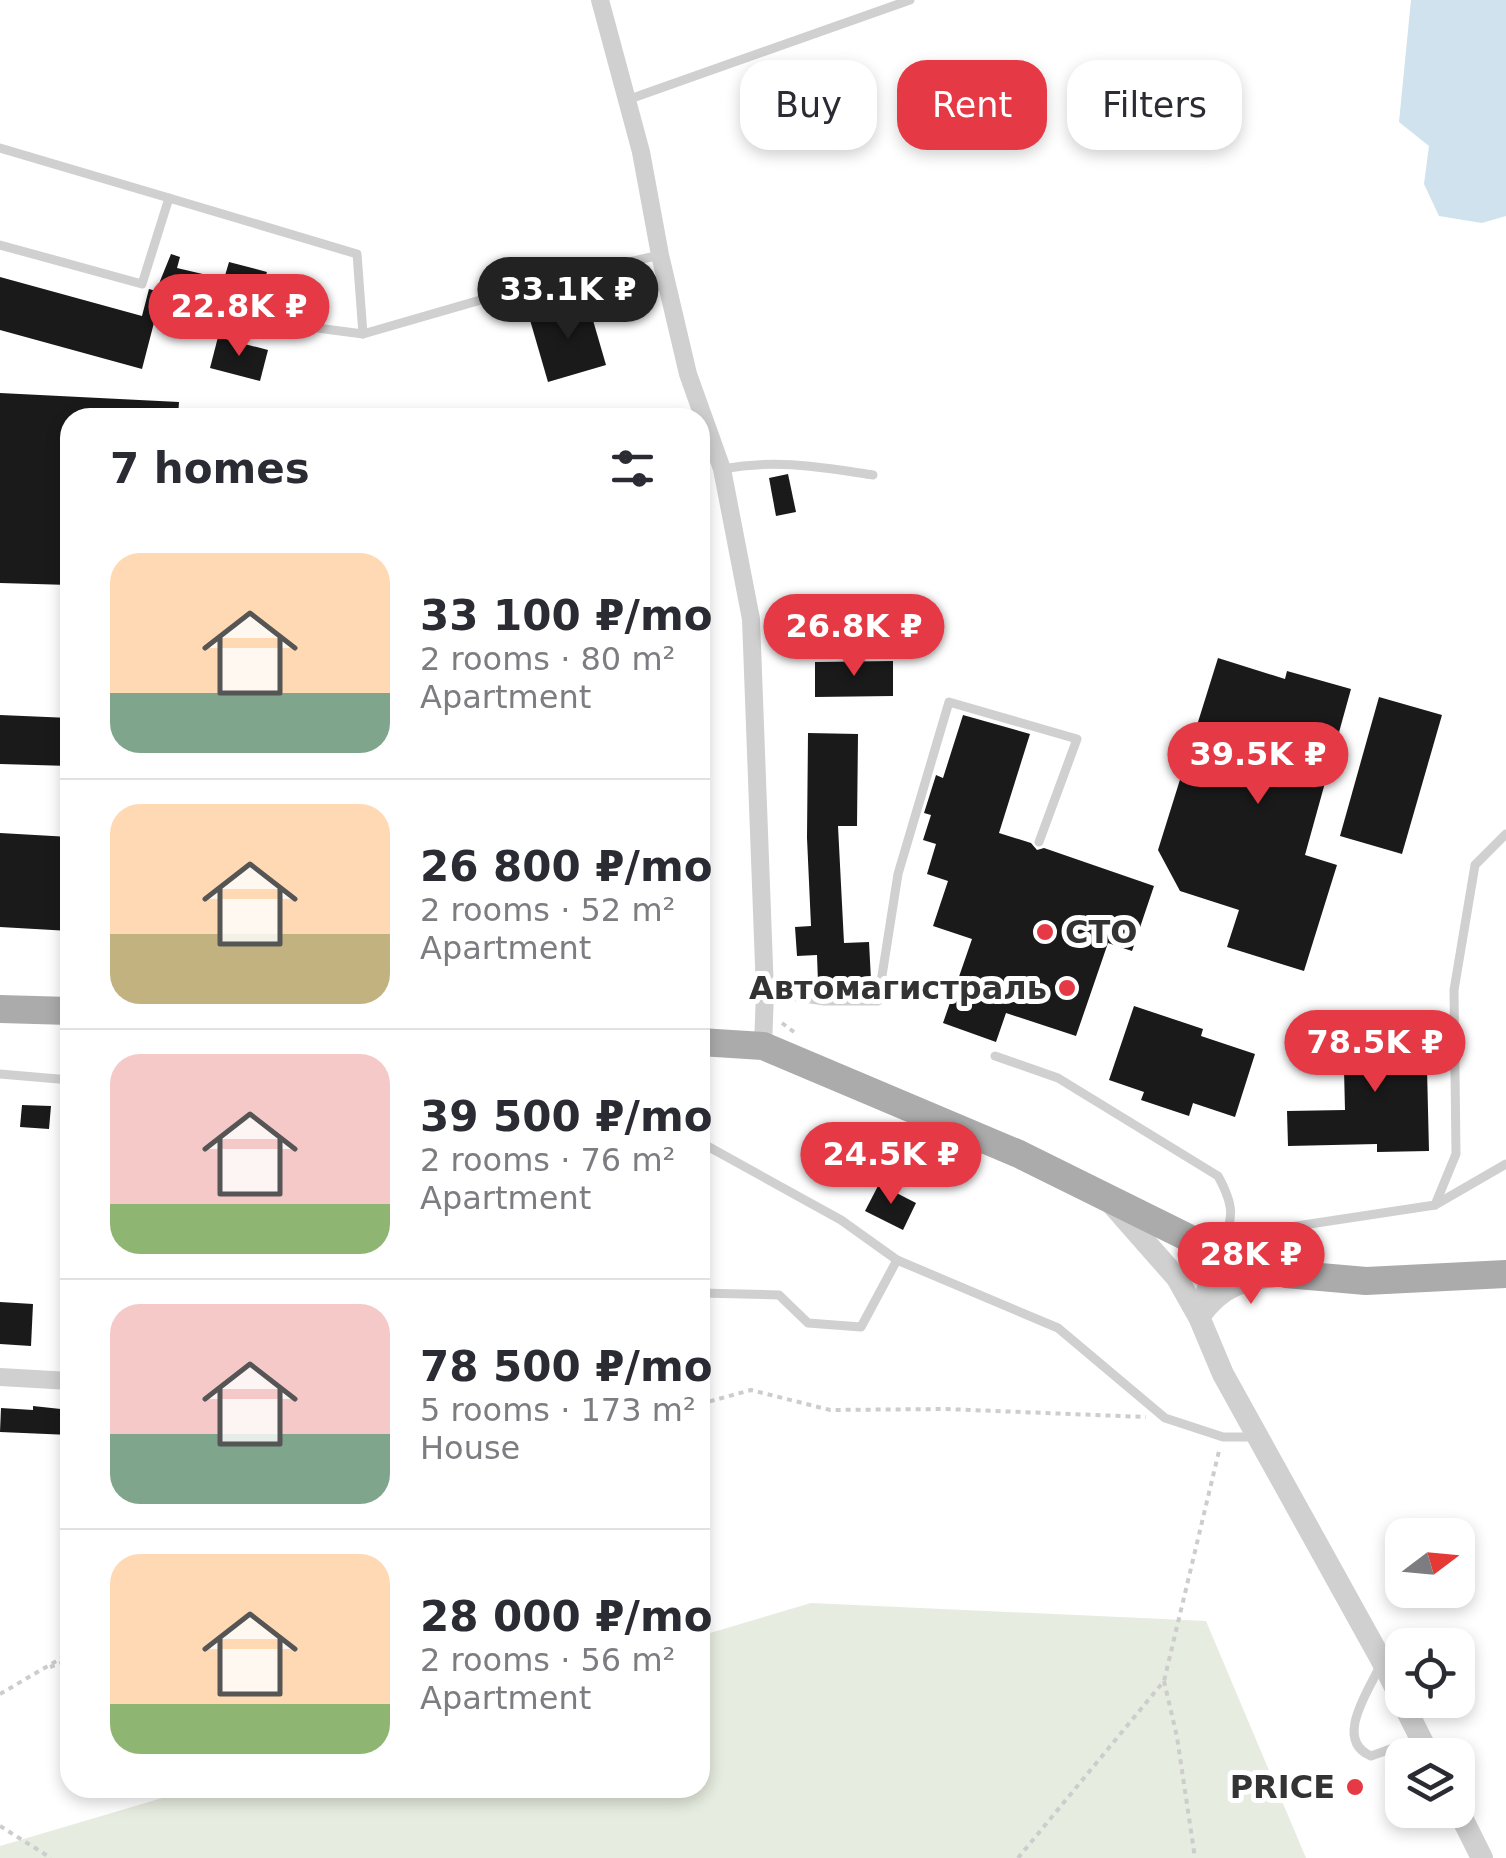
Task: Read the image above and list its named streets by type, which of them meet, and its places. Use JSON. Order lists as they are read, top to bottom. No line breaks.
{"places":["СТО","Автомагистраль","PRICE"],"north":"right","page":{"chip":["Buy","Rent","Filters"],"price":["33.1K ₽","22.8K ₽","26.8K ₽","39.5K ₽","78.5K ₽","24.5K ₽","28K ₽"],"heading":"7 homes","list":[{"name":"33 100 ₽/mo","note":"2 rooms · 80 m² · Apartment"},{"name":"26 800 ₽/mo","note":"2 rooms · 52 m² · Apartment"},{"name":"39 500 ₽/mo","note":"2 rooms · 76 m² · Apartment"},{"name":"78 500 ₽/mo","note":"5 rooms · 173 m² · House"},{"name":"28 000 ₽/mo","note":"2 rooms · 56 m² · Apartment"}]}}
